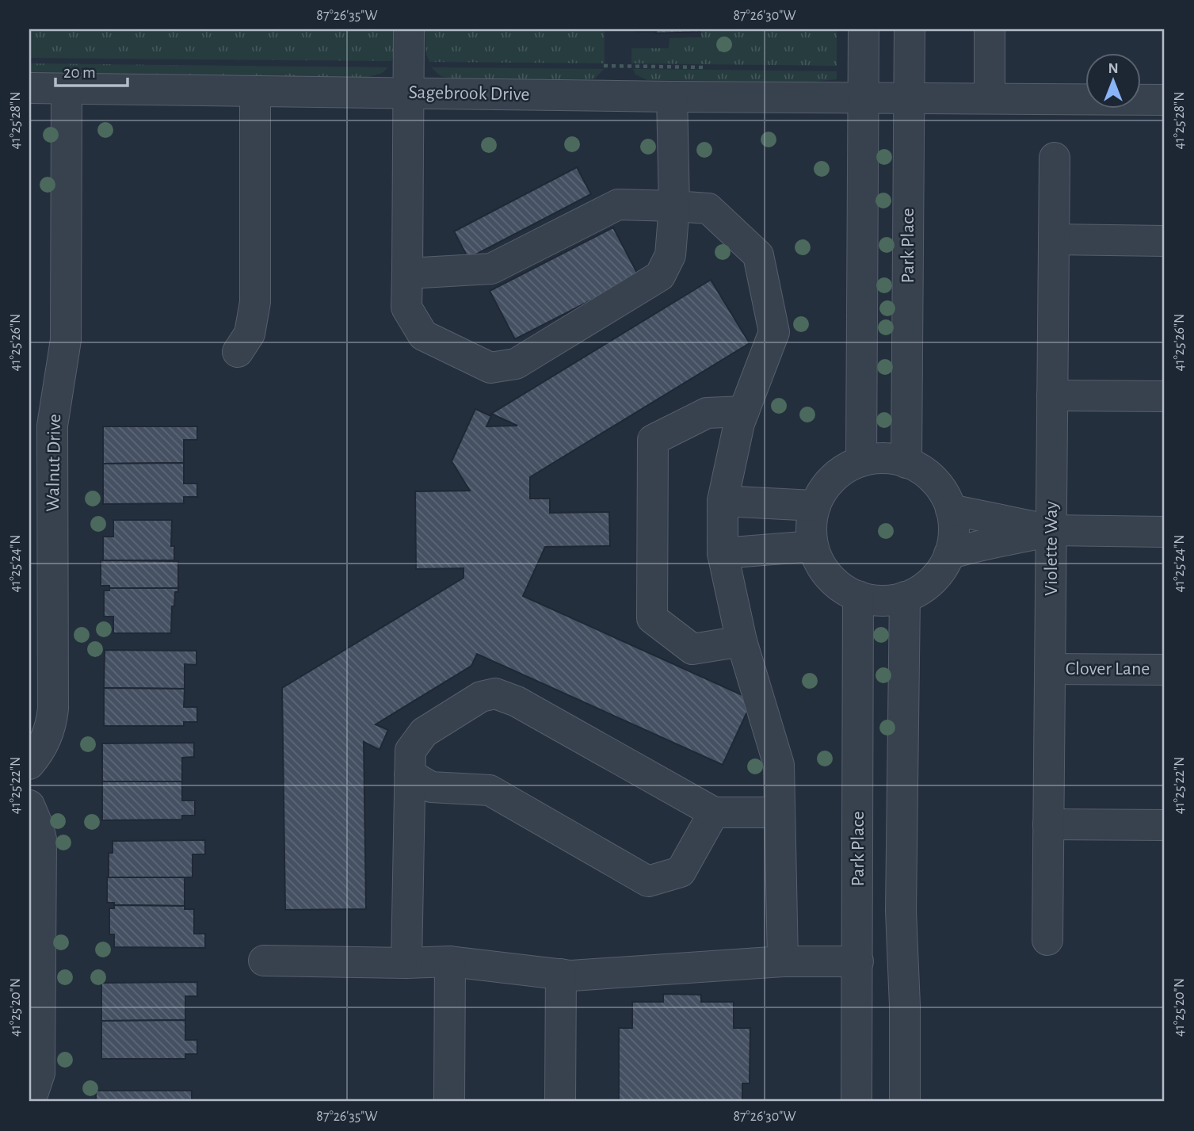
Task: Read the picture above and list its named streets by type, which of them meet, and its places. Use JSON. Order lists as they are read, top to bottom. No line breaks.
{"streets":{"street":["Sagebrook Drive","Park Place","Walnut Drive","Violette Way","Clover Lane"]},"crossings":[["Sagebrook Drive","Park Place"],["Sagebrook Drive","Walnut Drive"],["Violette Way","Clover Lane"]],"scale_bar":"20 m","north":"top","coordinates":["87°26'35\"W","87°26'30\"W","41°25'28\"N","41°25'26\"N","41°25'24\"N","41°25'22\"N","41°25'20\"N"]}
